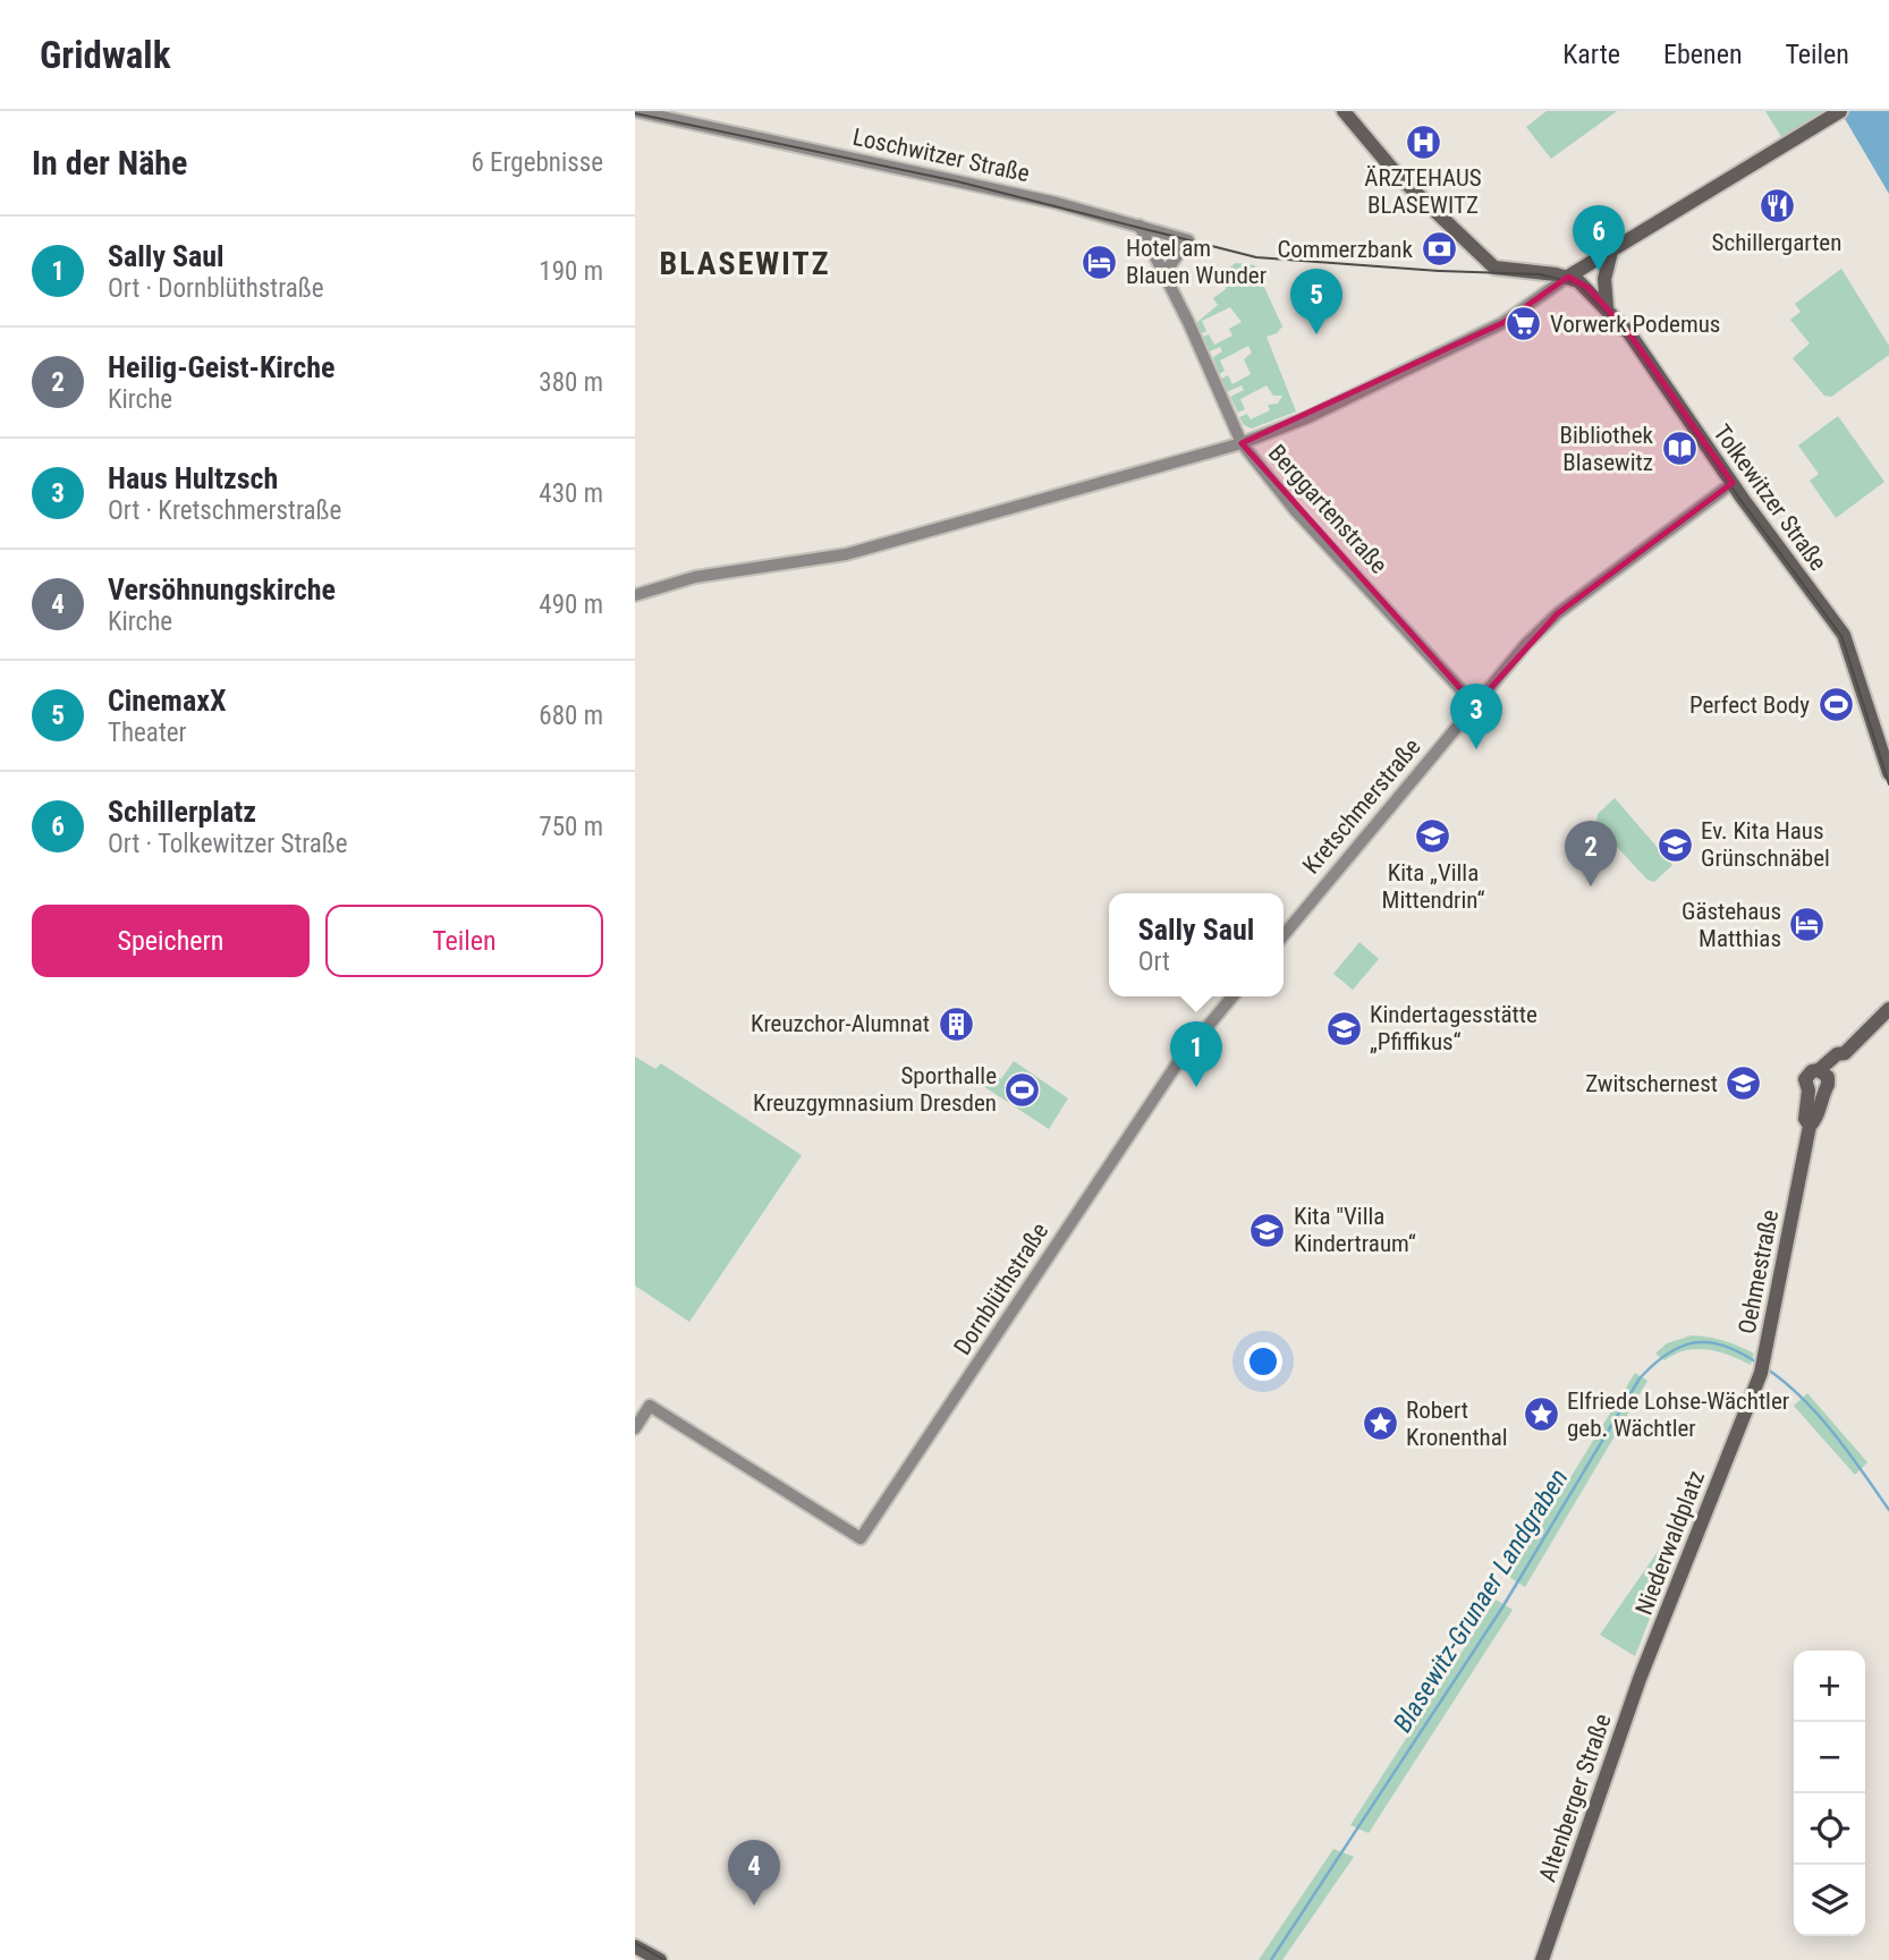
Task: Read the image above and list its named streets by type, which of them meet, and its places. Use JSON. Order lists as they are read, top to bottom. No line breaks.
{"streets":{"main road":["Tolkewitzer Straße","Oehmestraße","Niederwaldplatz","Altenberger Straße"],"street":["Loschwitzer Straße","Berggartenstraße","Kretschmerstraße","Dornblüthstraße"]},"crossings":[["Loschwitzer Straße","Berggartenstraße"],["Tolkewitzer Straße","Kretschmerstraße"],["Berggartenstraße","Kretschmerstraße"],["Oehmestraße","Niederwaldplatz"],["Niederwaldplatz","Altenberger Straße"]],"districts":["BLASEWITZ"],"water":["Blasewitz‐Grunaer Landgraben"],"places":{"hospital":["ÄRZTEHAUS BLASEWITZ"],"restaurant":["Schillergarten"],"bank":["Commerzbank"],"hotel":["Hotel am Blauen Wunder","Gästehaus Matthias"],"supermarket":["Vorwerk Podemus"],"library":["Bibliothek Blasewitz"],"sports":["Perfect Body","Sporthalle Kreuzgymnasium Dresden"],"school or university":["Kita „Villa Mittendrin“","Ev. Kita Haus Grünschnäbel","Kindertagesstätte „Pfiffikus“","Zwitschernest","Kita \"Villa Kindertraum“"],"building":["Kreuzchor-Alumnat"],"place":["Elfriede Lohse-Wächtler geb. Wächtler","Robert Kronenthal"]},"page":{"header":"Gridwalk","nav":["Karte","Ebenen","Teilen"],"heading":["In der Nähe","6 Ergebnisse"],"pins":["6","5","3","2","1","4"],"list":[{"mark":"1","name":"Sally Saul","note":"Ort · Dornblüthstraße","value":"190 m"},{"mark":"2","name":"Heilig-Geist-Kirche","note":"Kirche","value":"380 m"},{"mark":"3","name":"Haus Hultzsch","note":"Ort · Kretschmerstraße","value":"430 m"},{"mark":"4","name":"Versöhnungskirche","note":"Kirche","value":"490 m"},{"mark":"5","name":"CinemaxX","note":"Theater","value":"680 m"},{"mark":"6","name":"Schillerplatz","note":"Ort · Tolkewitzer Straße","value":"750 m"}],"buttons":["Speichern","Teilen"],"popup":["Sally Saul","Ort"],"map_buttons":["+","−"]}}
